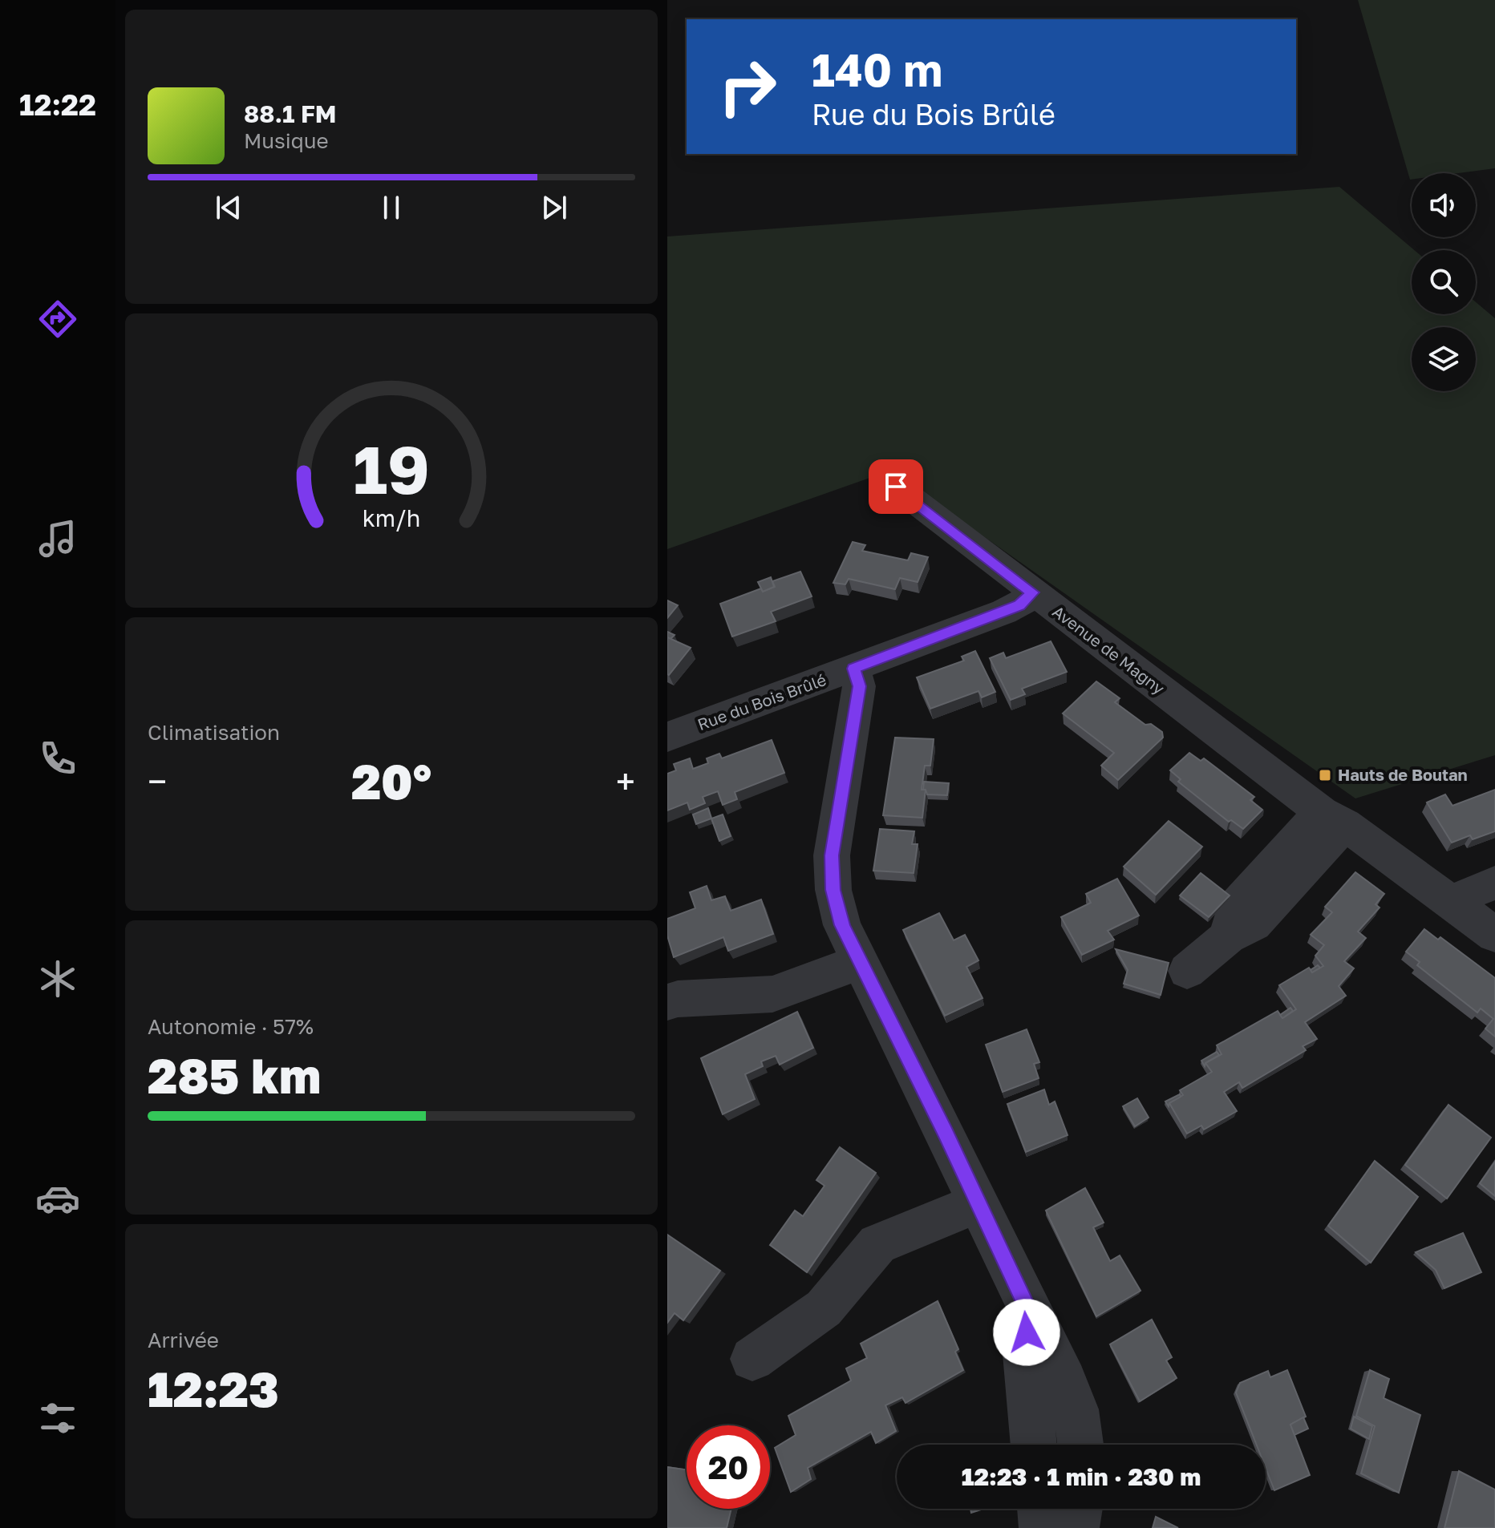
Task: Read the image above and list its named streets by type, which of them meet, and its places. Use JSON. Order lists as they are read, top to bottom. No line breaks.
{"streets":{"street":["Avenue de Magny","Rue du Bois Brûlé"]},"crossings":[["Avenue de Magny","Rue du Bois Brûlé"]],"places":{"transit":["Hauts de Boutan"]},"page":{"tabs":"12:22","turn":["140 m","Rue du Bois Brûlé"],"song":["88.1 FM","Musique"],"tile":["Climatisation",["Autonomie · 57%","285 km"],["Arrivée","12:23"]],"heat":["−","20°","+"],"limit":"20","trip":"12:23 · 1 min · 230 m","gauge":["19","km/h"]}}
